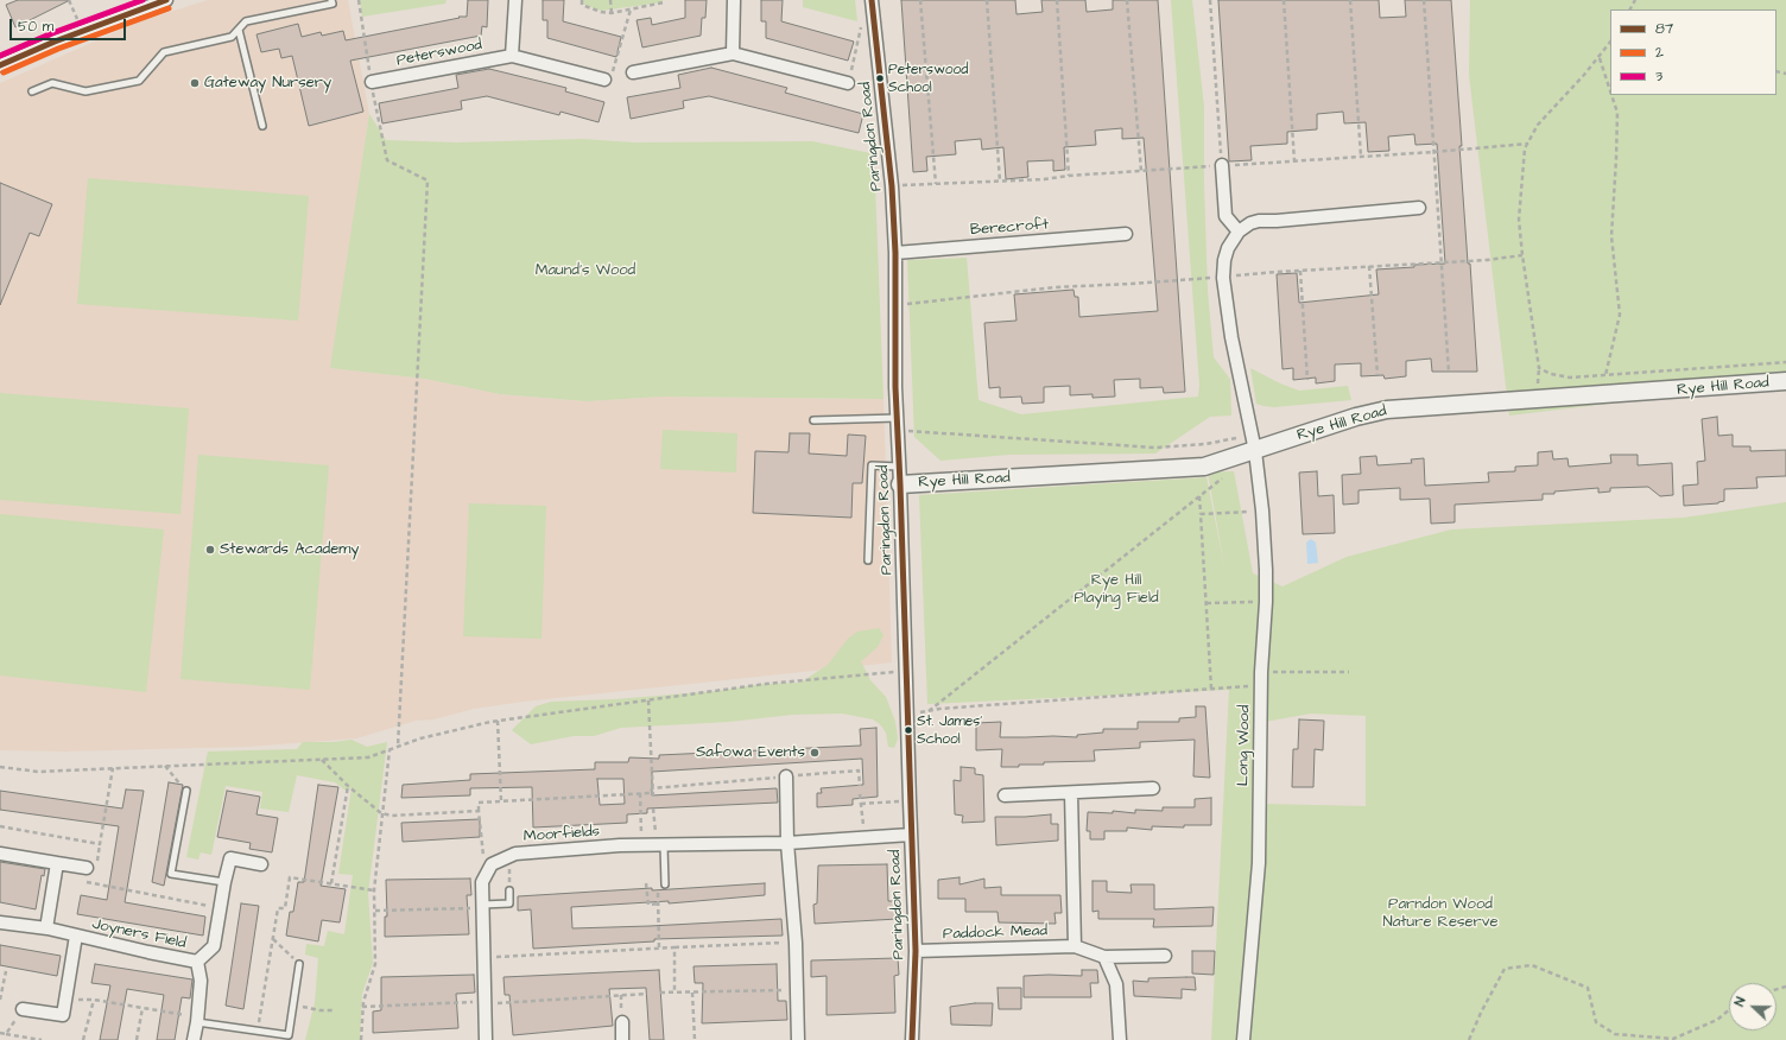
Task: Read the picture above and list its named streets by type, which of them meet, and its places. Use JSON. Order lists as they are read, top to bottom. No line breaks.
{"streets":{"street":["Peterswood","Paringdon Road","Berecroft","Rye Hill Road","Long Wood","Moorfields","Paddock Mead","Joyners Field"]},"crossings":[["Paringdon Road","Berecroft"],["Paringdon Road","Rye Hill Road"],["Paringdon Road","Moorfields"],["Paringdon Road","Paddock Mead"],["Rye Hill Road","Long Wood"]],"parks":["Maund's Wood","Rye Hill Playing Field","Parndon Wood Nature Reserve"],"places":["Peterswood School","Gateway Nursery","Stewards Academy","St. James' School","Safowa Events"],"lines":["transit line 87","transit line 3","transit line 2"],"legend":["87","2","3"],"scale_bar":"50 m","north":"left"}
